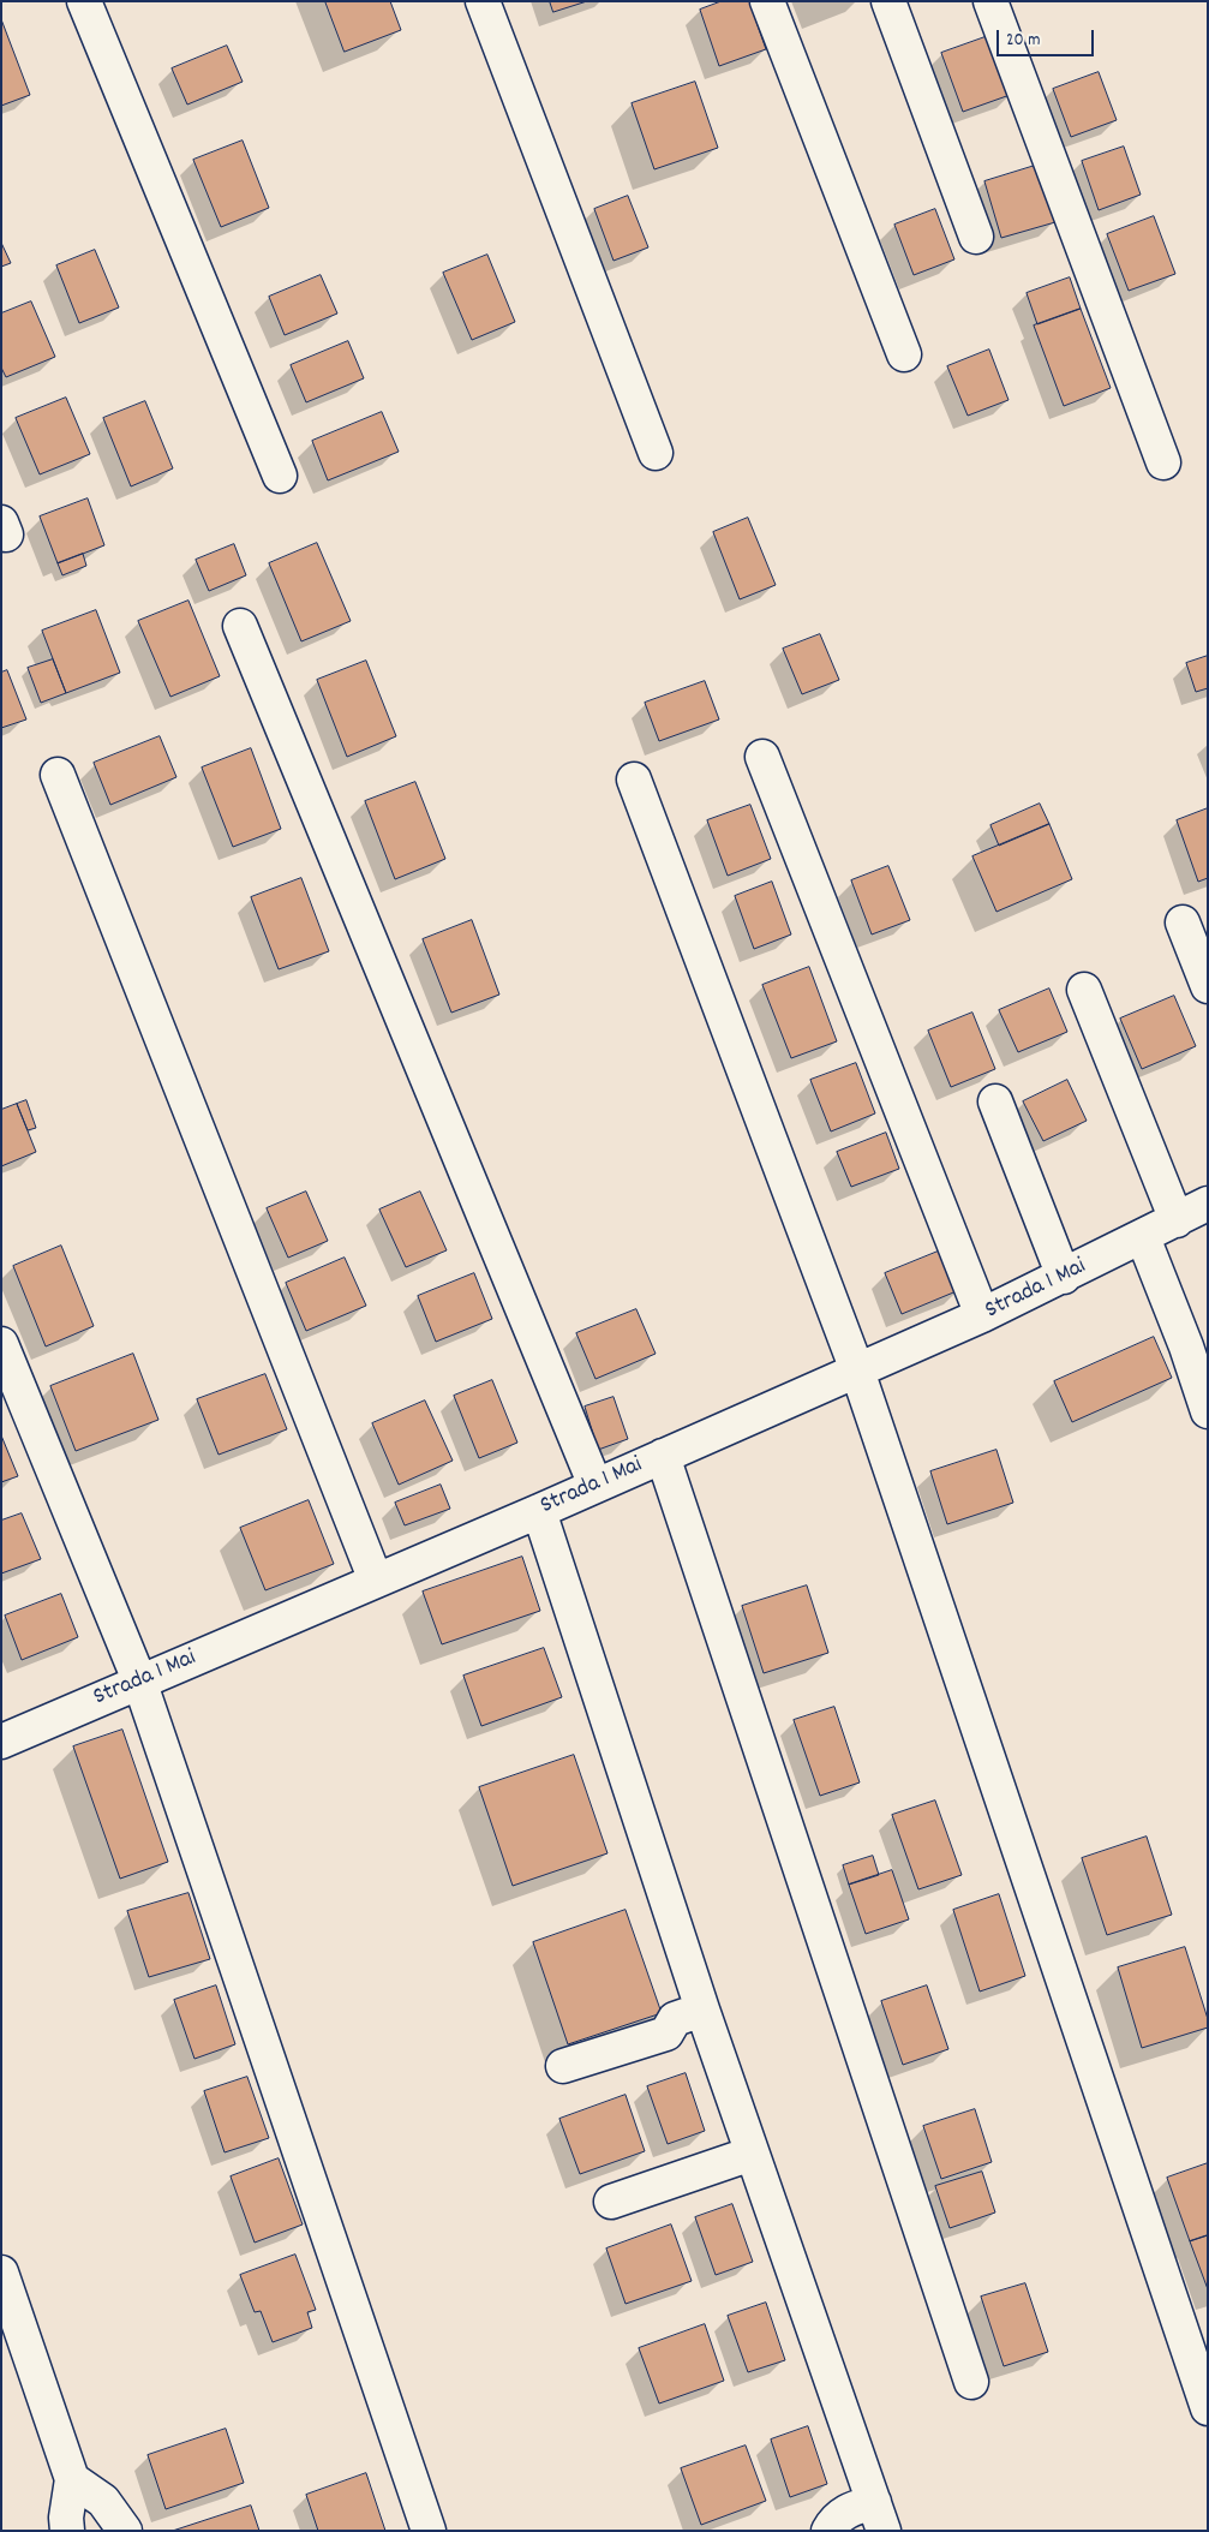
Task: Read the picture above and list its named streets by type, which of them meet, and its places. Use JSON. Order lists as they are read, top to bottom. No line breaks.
{"streets":{"street":["Strada 1 Mai"]},"scale_bar":"20 m"}
